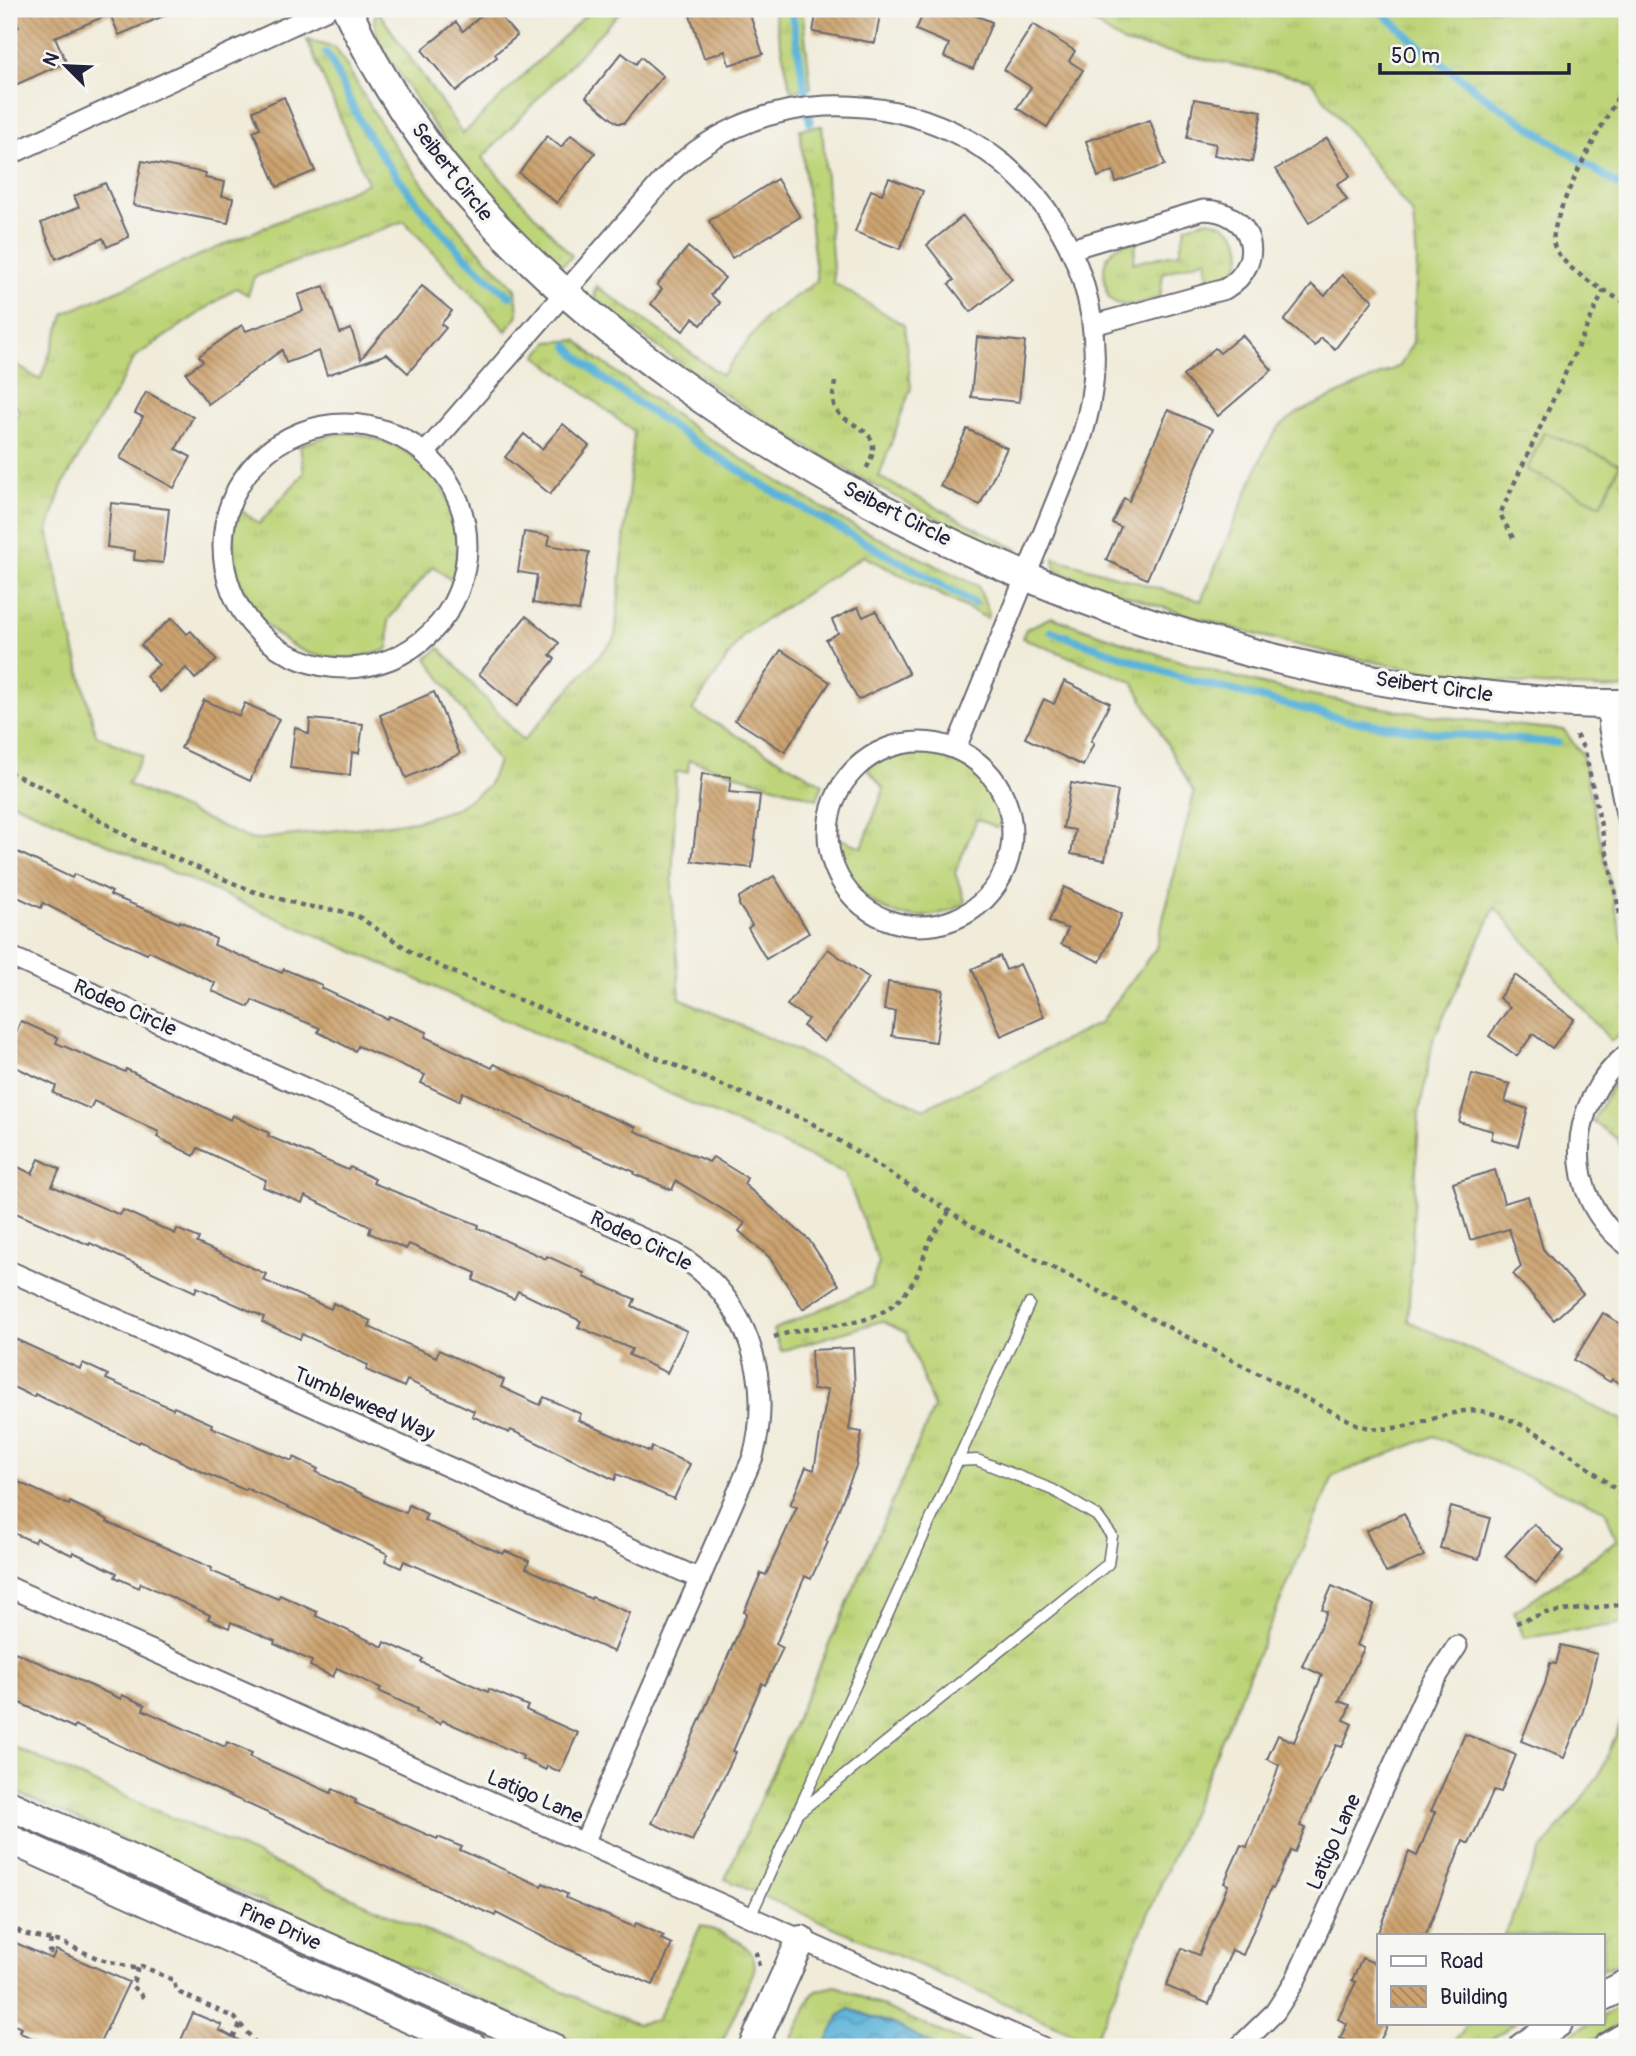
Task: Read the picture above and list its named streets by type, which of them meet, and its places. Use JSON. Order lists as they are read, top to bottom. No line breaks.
{"streets":{"street":["Seibert Circle","Rodeo Circle","Tumbleweed Way","Latigo Lane","Pine Drive"]},"crossings":[["Rodeo Circle","Tumbleweed Way"],["Rodeo Circle","Latigo Lane"]],"legend":["Road","Building"],"scale_bar":"50 m","north":"top left"}
